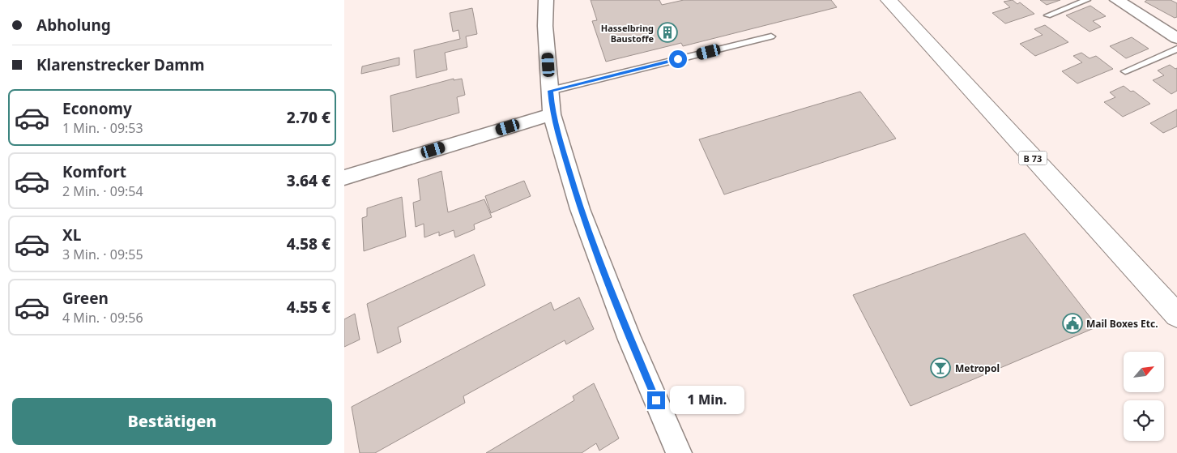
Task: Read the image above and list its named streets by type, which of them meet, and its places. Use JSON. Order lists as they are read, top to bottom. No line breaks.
{"streets":{"main road":["B 73"]},"places":{"building":["Hasselbring Baustoffe"],"public building":["Mail Boxes Etc."],"bar":["Metropol"]},"north":"top right","page":{"banner":["Abholung","Klarenstrecker Damm"],"list":[{"name":"Economy","note":"1 Min. · 09:53","value":"2.70 €"},{"name":"Komfort","note":"2 Min. · 09:54","value":"3.64 €"},{"name":"XL","note":"3 Min. · 09:55","value":"4.58 €"},{"name":"Green","note":"4 Min. · 09:56","value":"4.55 €"}],"bubble":"1 Min.","buttons":"Bestätigen"}}
